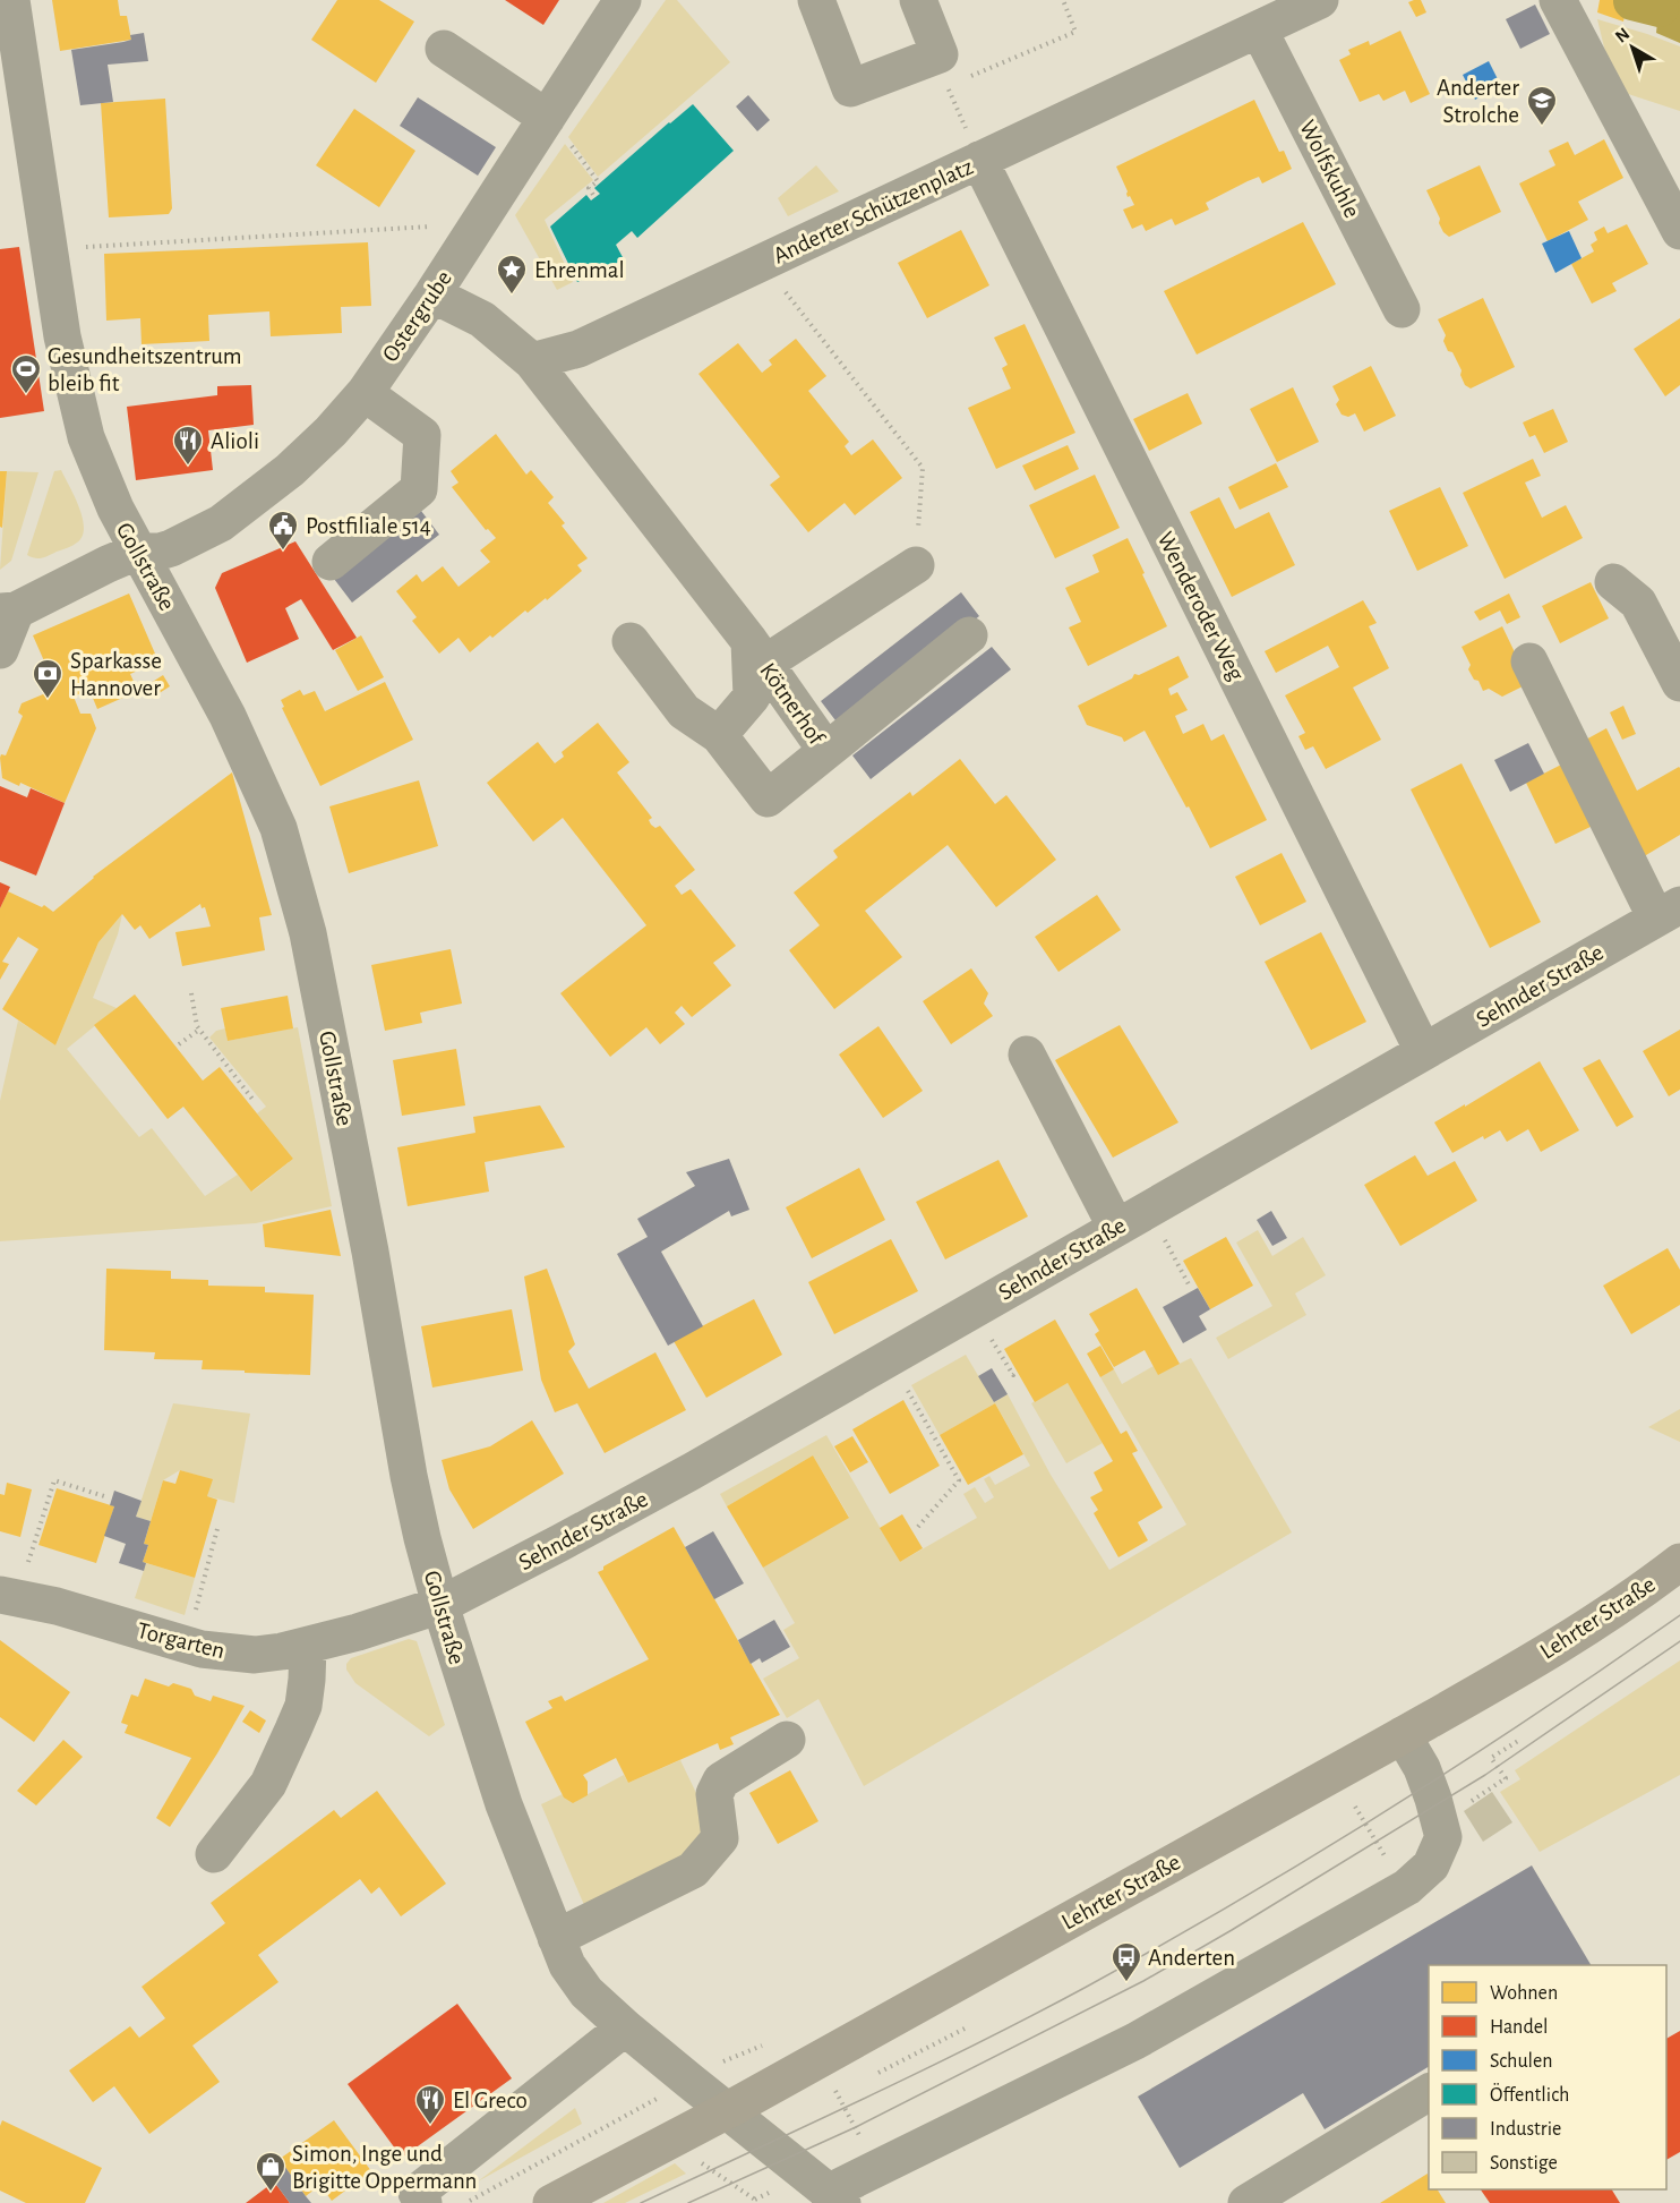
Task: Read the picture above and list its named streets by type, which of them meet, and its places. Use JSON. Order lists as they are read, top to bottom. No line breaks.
{"streets":{"main road":["Lehrter Straße"],"street":["Wolfskuhle","Anderter Schützenplatz","Ostergrube","Gollstraße","Wenderoder Weg","Kötnerhof","Sehnder Straße","Torgarten"]},"crossings":[["Wolfskuhle","Anderter Schützenplatz"],["Anderter Schützenplatz","Wenderoder Weg"],["Anderter Schützenplatz","Kötnerhof"],["Ostergrube","Gollstraße"],["Gollstraße","Sehnder Straße"],["Gollstraße","Lehrter Straße"],["Gollstraße","Torgarten"],["Wenderoder Weg","Sehnder Straße"],["Sehnder Straße","Torgarten"]],"places":{"school or university":["Anderter Strolche"],"place":["Ehrenmal"],"sports":["Gesundheitszentrum bleib fit"],"restaurant":["Alioli","El Greco"],"public building":["Postfiliale 514"],"bank":["Sparkasse Hannover"],"bus stop":["Anderten"],"shop":["Simon, Inge und Brigitte Oppermann"]},"legend":["Wohnen","Handel","Schulen","Öffentlich","Industrie","Sonstige"],"north":"top left"}
